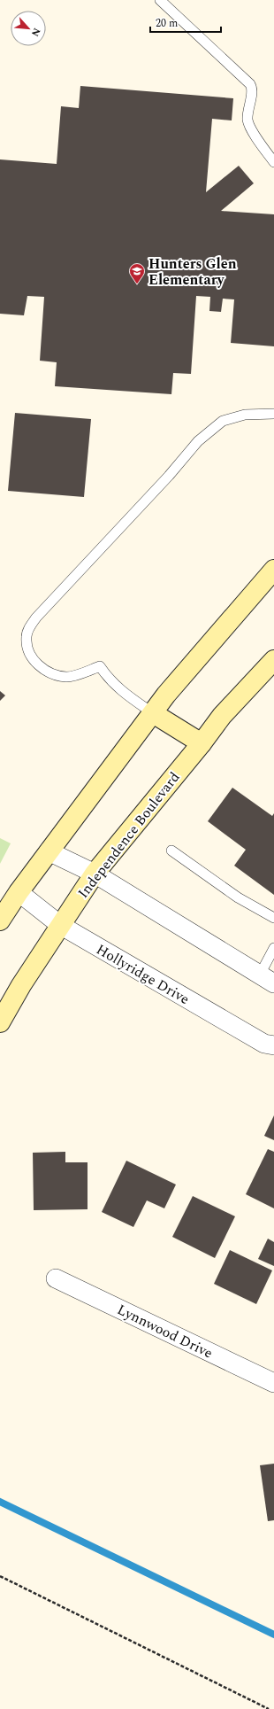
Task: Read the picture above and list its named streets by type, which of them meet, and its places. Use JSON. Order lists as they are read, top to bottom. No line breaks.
{"streets":{"main road":["Independence Boulevard"],"street":["Hollyridge Drive","Lynnwood Drive"]},"crossings":[["Independence Boulevard","Hollyridge Drive"]],"places":{"school or university":["Hunters Glen Elementary"]},"scale_bar":"20 m","north":"bottom right"}
